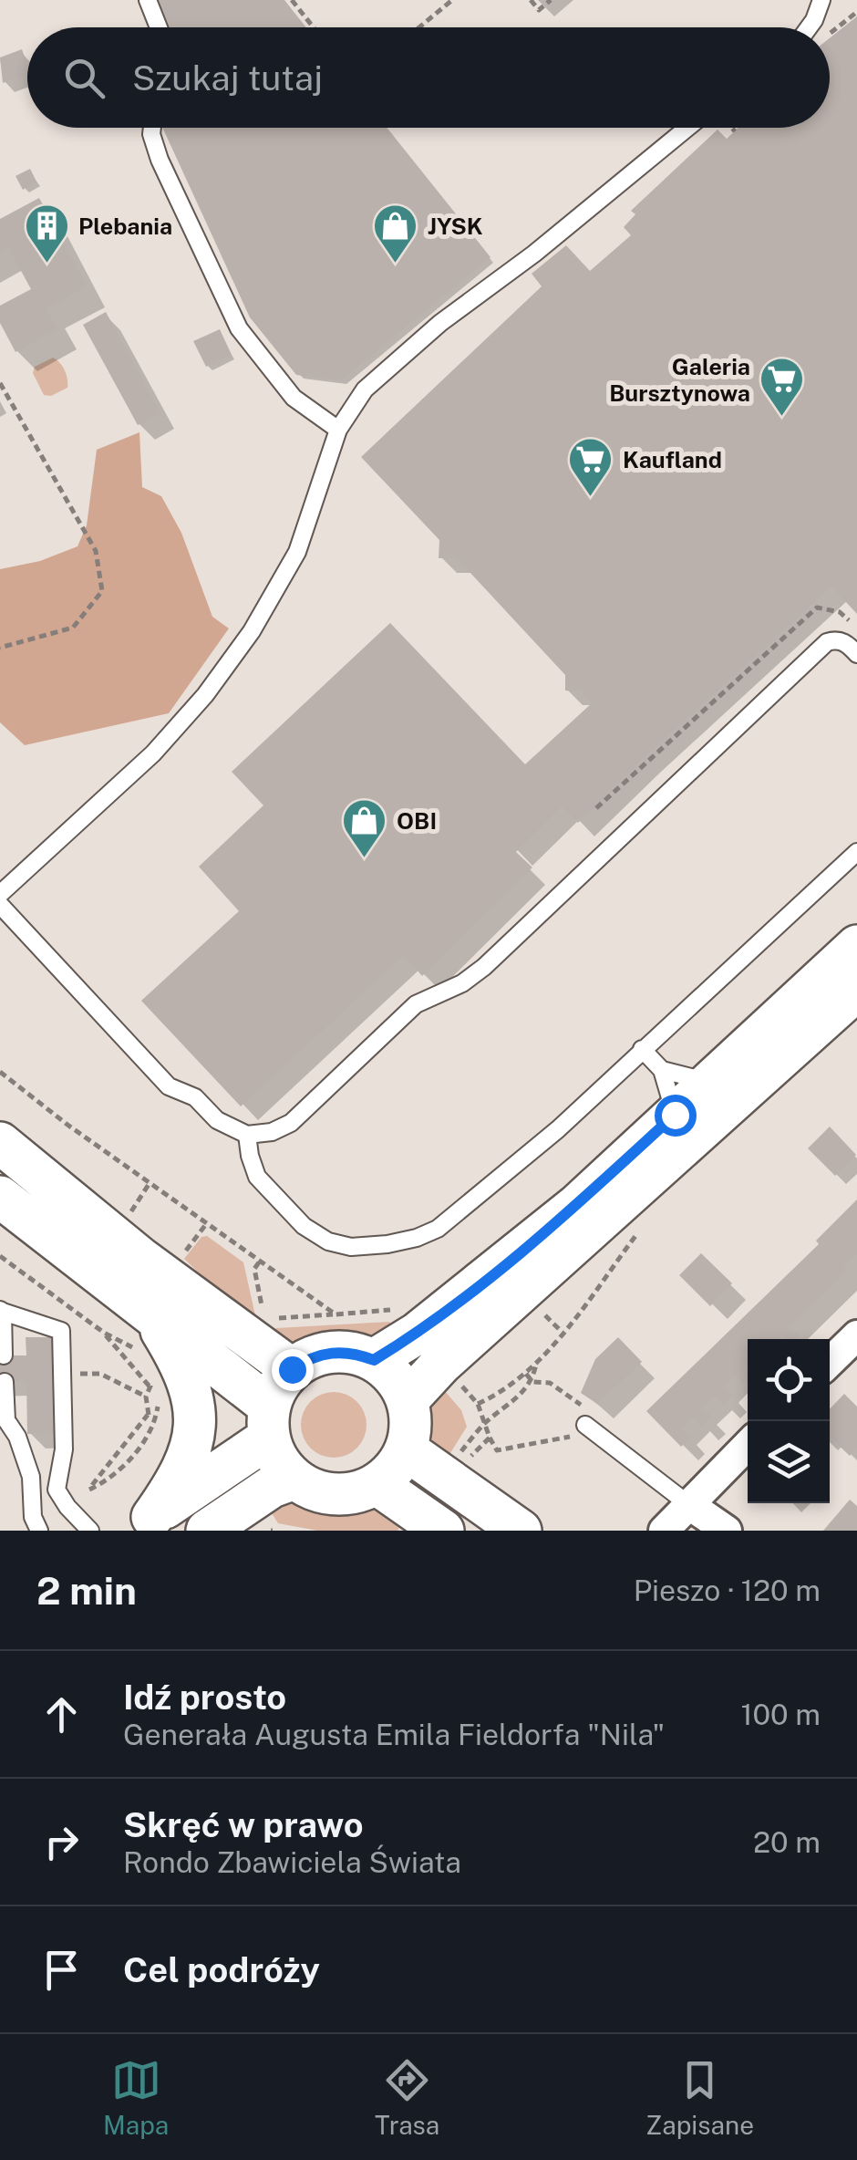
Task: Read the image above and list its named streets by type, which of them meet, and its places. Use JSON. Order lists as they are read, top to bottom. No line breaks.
{"places":{"building":["Plebania"],"shop":["JYSK","OBI"],"supermarket":["Galeria Bursztynowa","Kaufland"]},"page":{"search":"Szukaj tutaj","heading":["2 min","Pieszo · 120 m"],"list":[["Idź prosto","Generała Augusta Emila Fieldorfa \"Nila\"","100 m"],["Skręć w prawo","Rondo Zbawiciela Świata","20 m"],"Cel podróży"],"nav":["Mapa","Trasa","Zapisane"]}}
